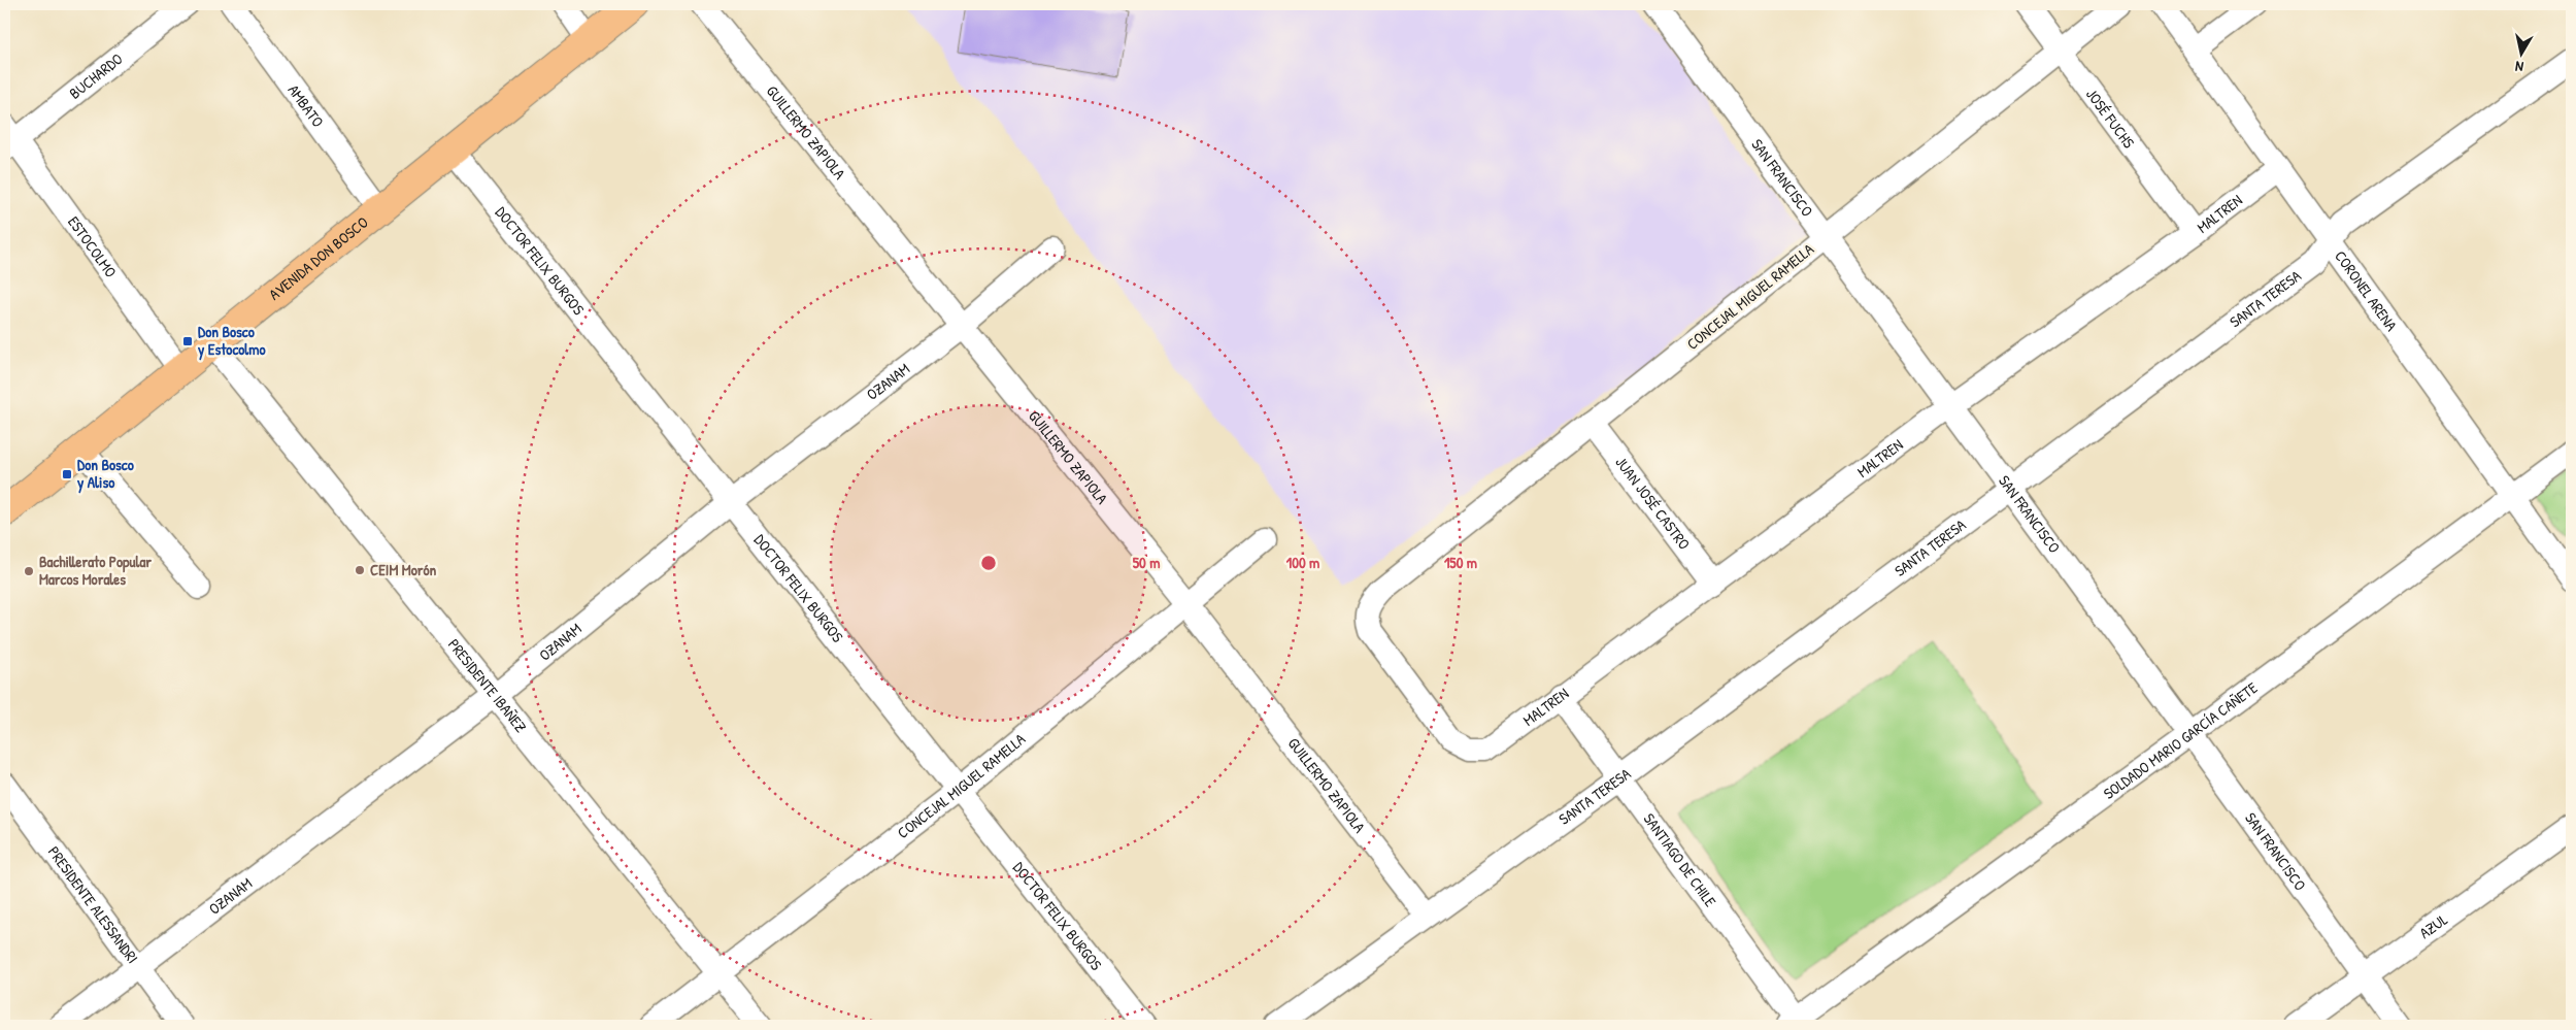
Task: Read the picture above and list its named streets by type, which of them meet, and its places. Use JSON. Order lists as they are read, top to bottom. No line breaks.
{"streets":{"main road":["AVENIDA DON BOSCO"],"street":["BUCHARDO","AMBATO","JOSÉ FUCHS","GUILLERMO ZAPIOLA","SAN FRANCISCO","MALTREN","ESTOCOLMO","DOCTOR FELIX BURGOS","CORONEL ARENA","CONCEJAL MIGUEL RAMELLA","SANTA TERESA","OZANAM","JUAN JOSÉ CASTRO","PRESIDENTE IBAÑEZ","SOLDADO MARIO GARCÍA CAÑETE","SANTIAGO DE CHILE","PRESIDENTE ALESSANDRI","AZUL"]},"crossings":[["BUCHARDO","ESTOCOLMO"],["AMBATO","AVENIDA DON BOSCO"],["JOSÉ FUCHS","MALTREN"],["JOSÉ FUCHS","CONCEJAL MIGUEL RAMELLA"],["GUILLERMO ZAPIOLA","CONCEJAL MIGUEL RAMELLA"],["GUILLERMO ZAPIOLA","SANTA TERESA"],["GUILLERMO ZAPIOLA","OZANAM"],["SAN FRANCISCO","MALTREN"],["SAN FRANCISCO","CONCEJAL MIGUEL RAMELLA"],["SAN FRANCISCO","SANTA TERESA"],["SAN FRANCISCO","SOLDADO MARIO GARCÍA CAÑETE"],["SAN FRANCISCO","AZUL"],["MALTREN","CORONEL ARENA"],["MALTREN","CONCEJAL MIGUEL RAMELLA"],["MALTREN","JUAN JOSÉ CASTRO"],["MALTREN","SANTIAGO DE CHILE"],["ESTOCOLMO","AVENIDA DON BOSCO"],["AVENIDA DON BOSCO","DOCTOR FELIX BURGOS"],["AVENIDA DON BOSCO","PRESIDENTE IBAÑEZ"],["DOCTOR FELIX BURGOS","CONCEJAL MIGUEL RAMELLA"],["DOCTOR FELIX BURGOS","OZANAM"],["CORONEL ARENA","SANTA TERESA"],["CORONEL ARENA","SOLDADO MARIO GARCÍA CAÑETE"],["CONCEJAL MIGUEL RAMELLA","JUAN JOSÉ CASTRO"],["CONCEJAL MIGUEL RAMELLA","PRESIDENTE IBAÑEZ"],["SANTA TERESA","SANTIAGO DE CHILE"],["OZANAM","PRESIDENTE IBAÑEZ"],["OZANAM","PRESIDENTE ALESSANDRI"],["SOLDADO MARIO GARCÍA CAÑETE","SANTIAGO DE CHILE"]],"places":{"transit":["Don Bosco y Estocolmo","Don Bosco y Aliso"],"other":["CEIM Morón","Bachillerato Popular Marcos Morales"]},"north":"bottom","rings":["50 m","100 m","150 m"]}
